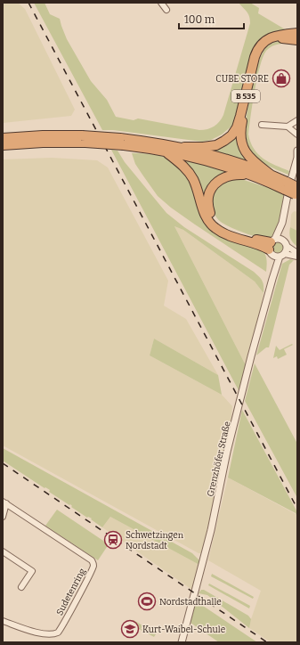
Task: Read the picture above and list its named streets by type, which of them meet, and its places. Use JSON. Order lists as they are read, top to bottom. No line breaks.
{"streets":{"highway":["B 535"],"street":["Grenzhöfer Straße","Sudetenring"]},"crossings":[["B 535","Grenzhöfer Straße"]],"places":{"shop":["CUBE STORE"],"station":["Schwetzingen Nordstadt"],"sports":["Nordstadthalle"],"school or university":["Kurt-Waibel-Schule"]},"scale_bar":"100 m"}
